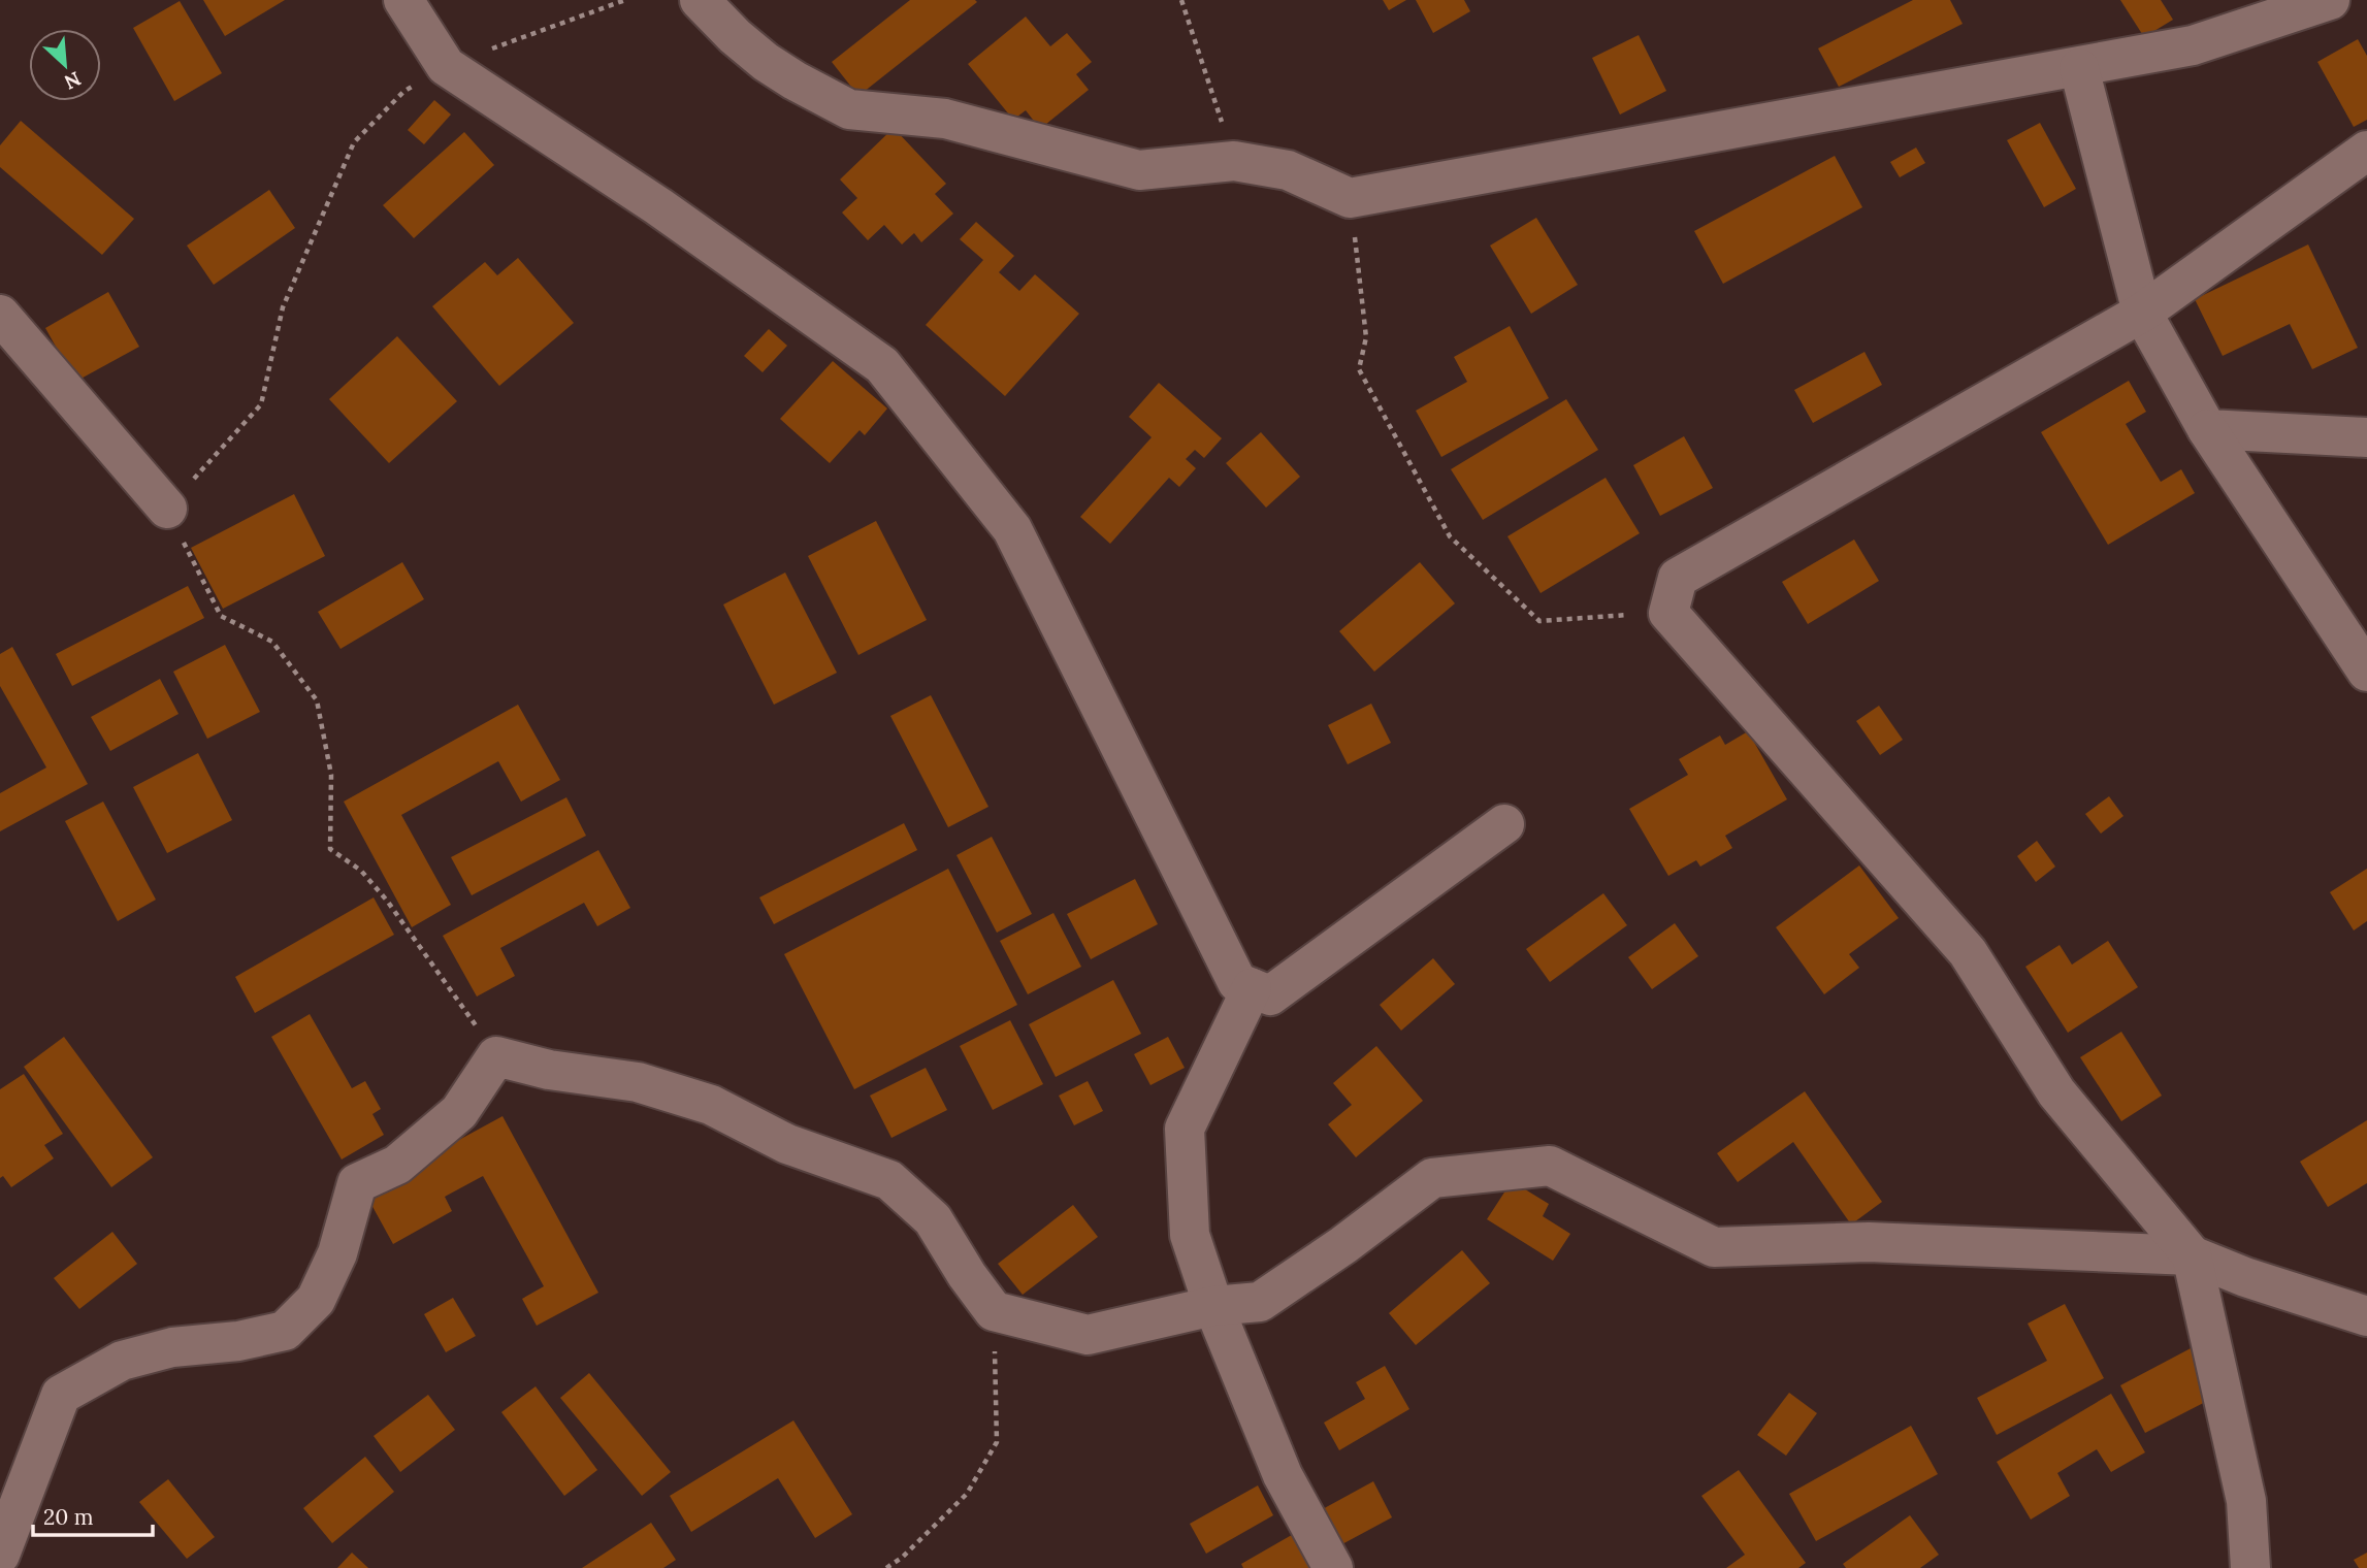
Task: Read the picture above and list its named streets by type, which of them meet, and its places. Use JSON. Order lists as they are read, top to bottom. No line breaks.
{"scale_bar":"20 m","north":"bottom right"}
